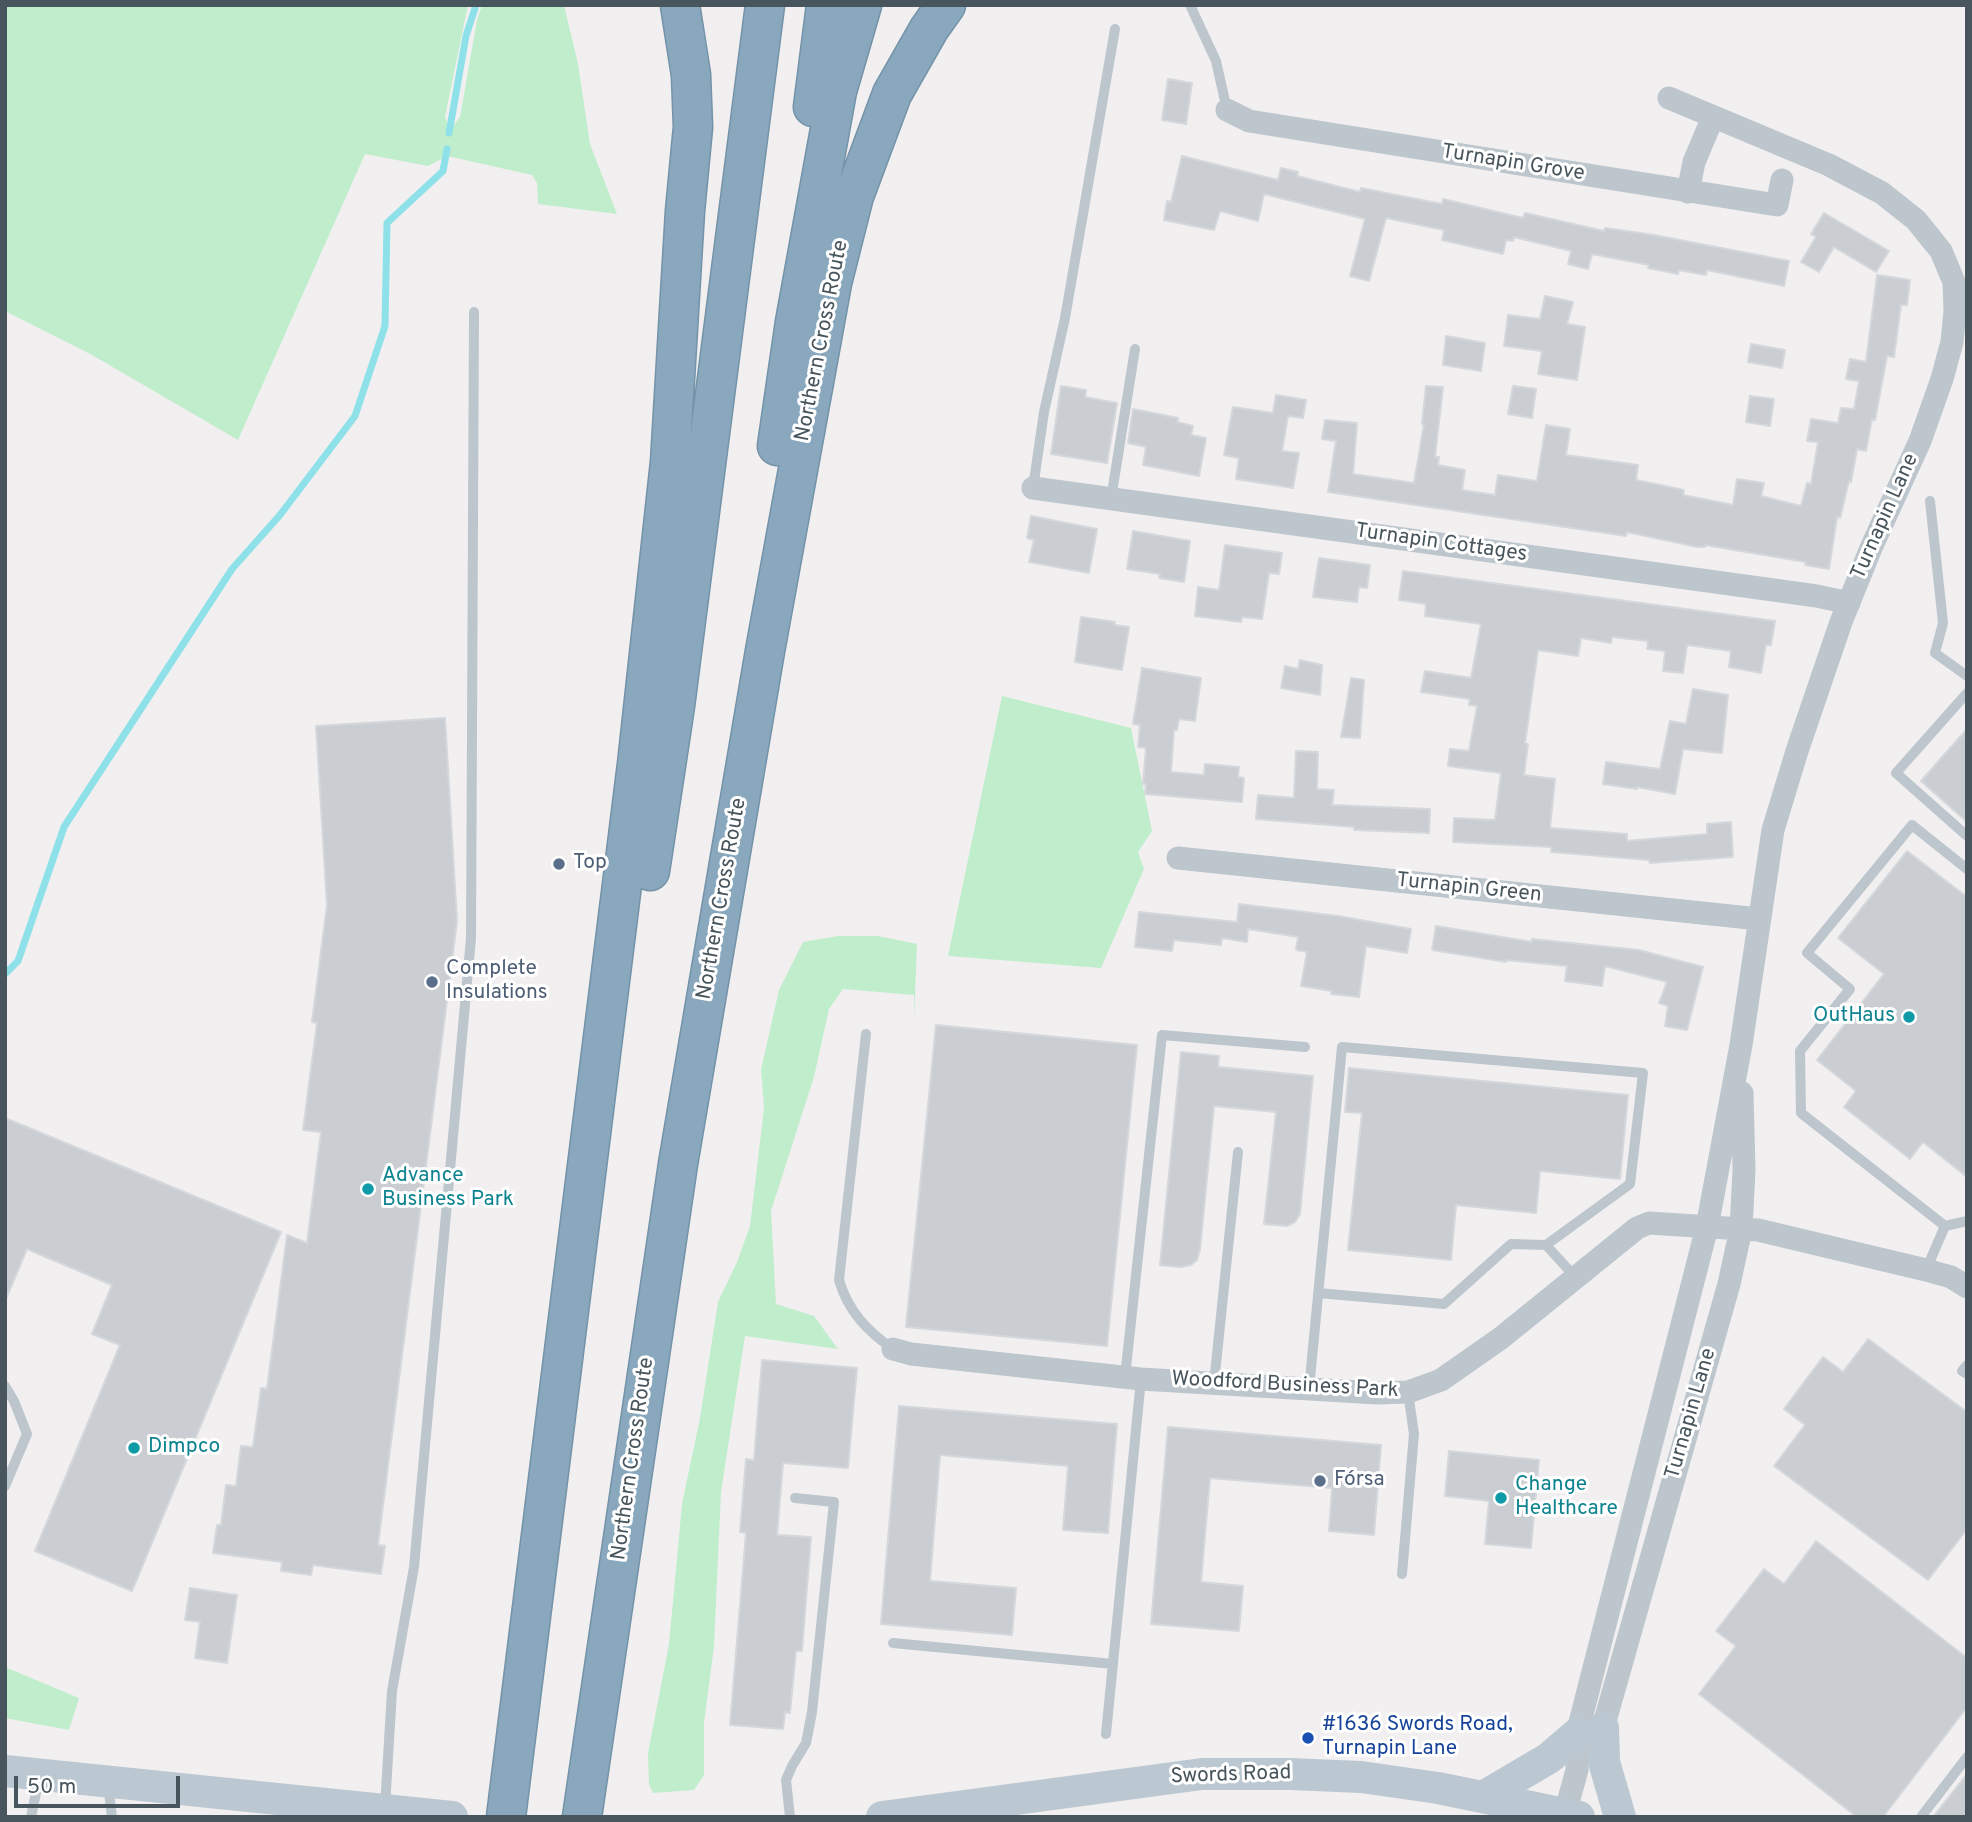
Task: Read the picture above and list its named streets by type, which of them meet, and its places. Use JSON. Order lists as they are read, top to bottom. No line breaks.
{"streets":{"highway":["Northern Cross Route"],"main road":["Swords Road"],"street":["Turnapin Grove","Turnapin Lane","Turnapin Cottages","Turnapin Green","Woodford Business Park"]},"crossings":[["Turnapin Lane","Turnapin Cottages"],["Turnapin Lane","Turnapin Green"],["Turnapin Lane","Woodford Business Park"],["Turnapin Lane","Swords Road"]],"places":["Top","Complete Insulations","OutHaus","Advance Business Park","Dimpco","Fórsa","Change Healthcare","#1636 Swords Road, Turnapin Lane"],"scale_bar":"50 m"}
